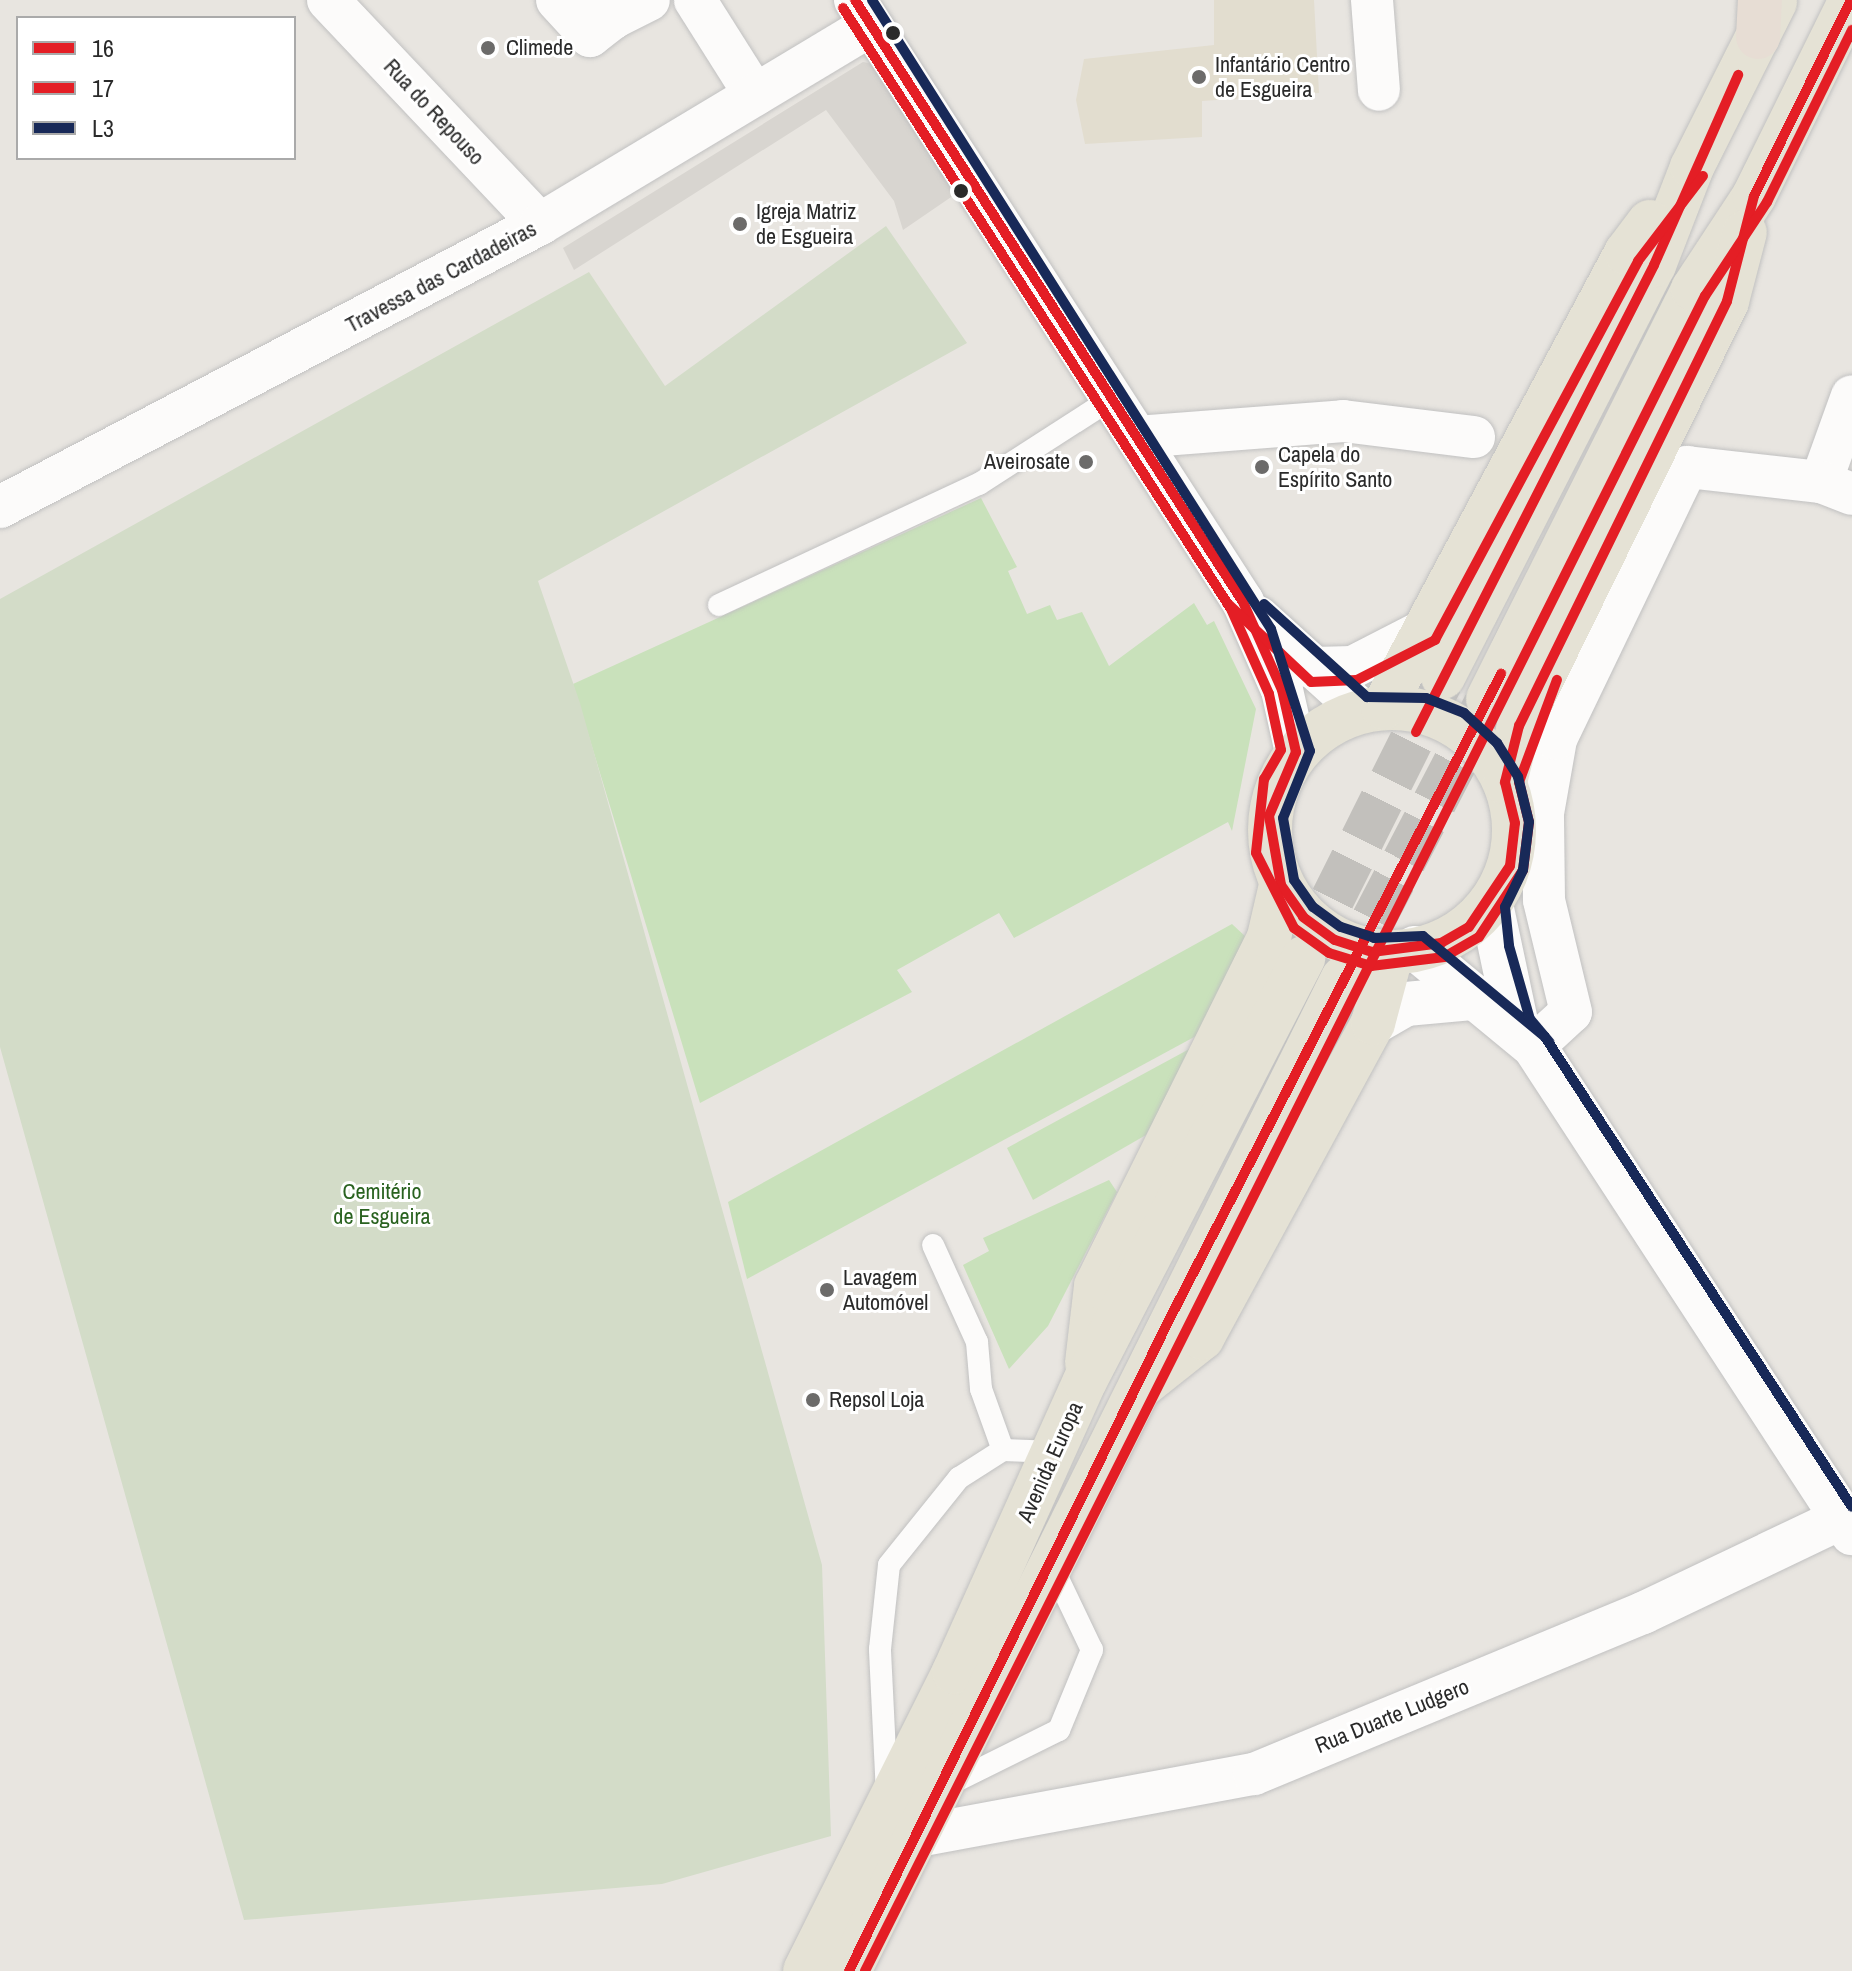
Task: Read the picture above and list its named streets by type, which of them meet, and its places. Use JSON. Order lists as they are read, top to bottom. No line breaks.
{"streets":{"main road":["Avenida Europa"],"street":["Rua do Repouso","Travessa das Cardadeiras","Rua Duarte Ludgero"]},"crossings":[["Rua do Repouso","Travessa das Cardadeiras"],["Avenida Europa","Rua Duarte Ludgero"]],"parks":["Cemitério de Esgueira"],"places":["Climede","Infantário Centro de Esgueira","Igreja Matriz de Esgueira","Aveirosate","Capela do Espírito Santo","Lavagem Automóvel","Repsol Loja"],"lines":["transit line 16","transit line L3","transit line 17"],"legend":["16","17","L3"]}
